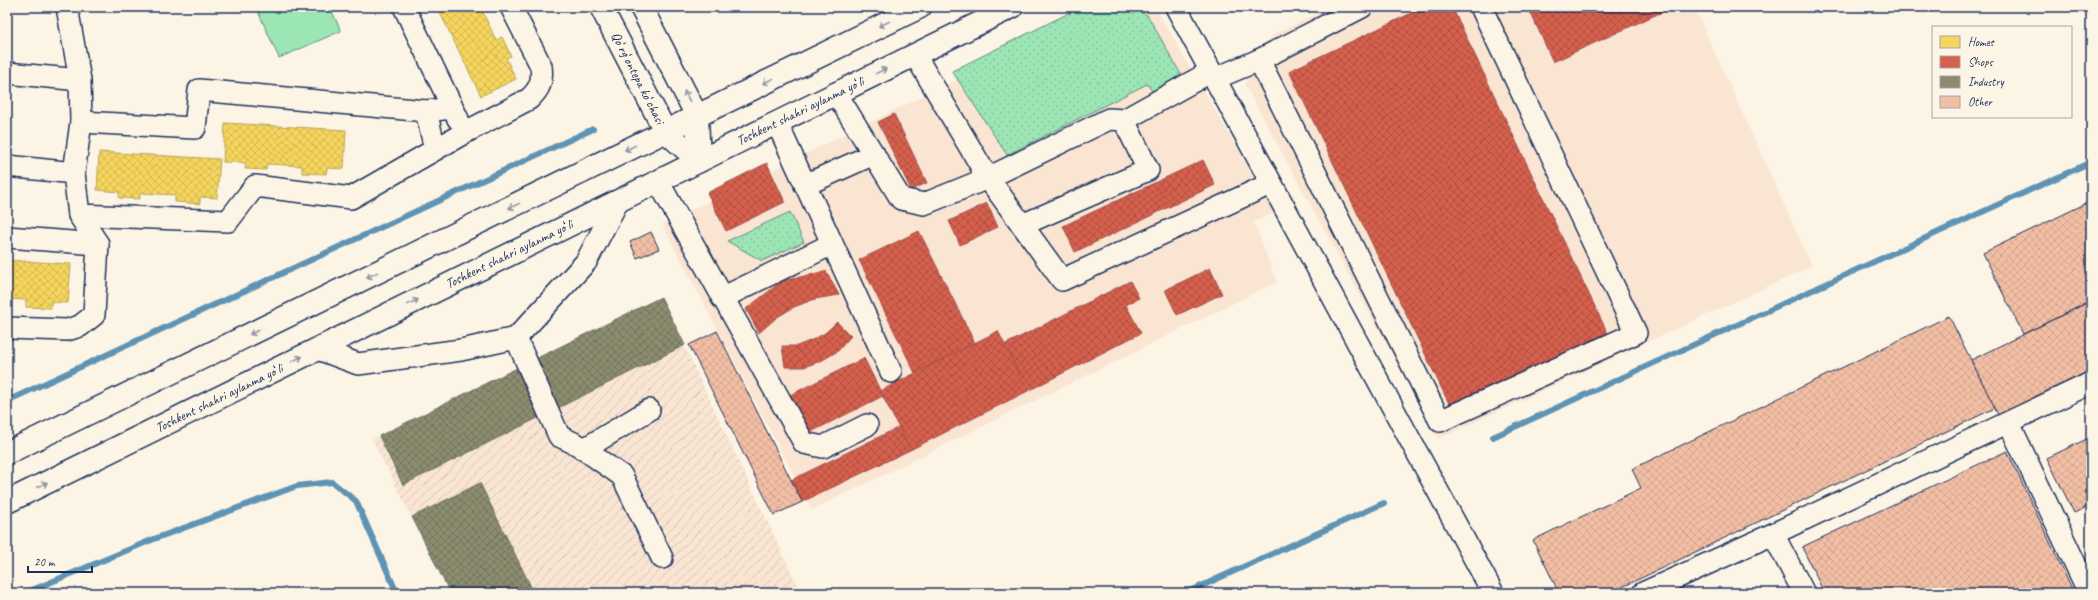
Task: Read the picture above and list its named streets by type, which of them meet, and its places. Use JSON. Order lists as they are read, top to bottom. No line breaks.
{"streets":{"main road":["Qoʻrgʻontepa koʻchasi","Toshkent shahri aylanma yoʻli"]},"crossings":[["Qoʻrgʻontepa koʻchasi","Toshkent shahri aylanma yoʻli"]],"legend":["Homes","Shops","Industry","Other"],"scale_bar":"20 m"}
